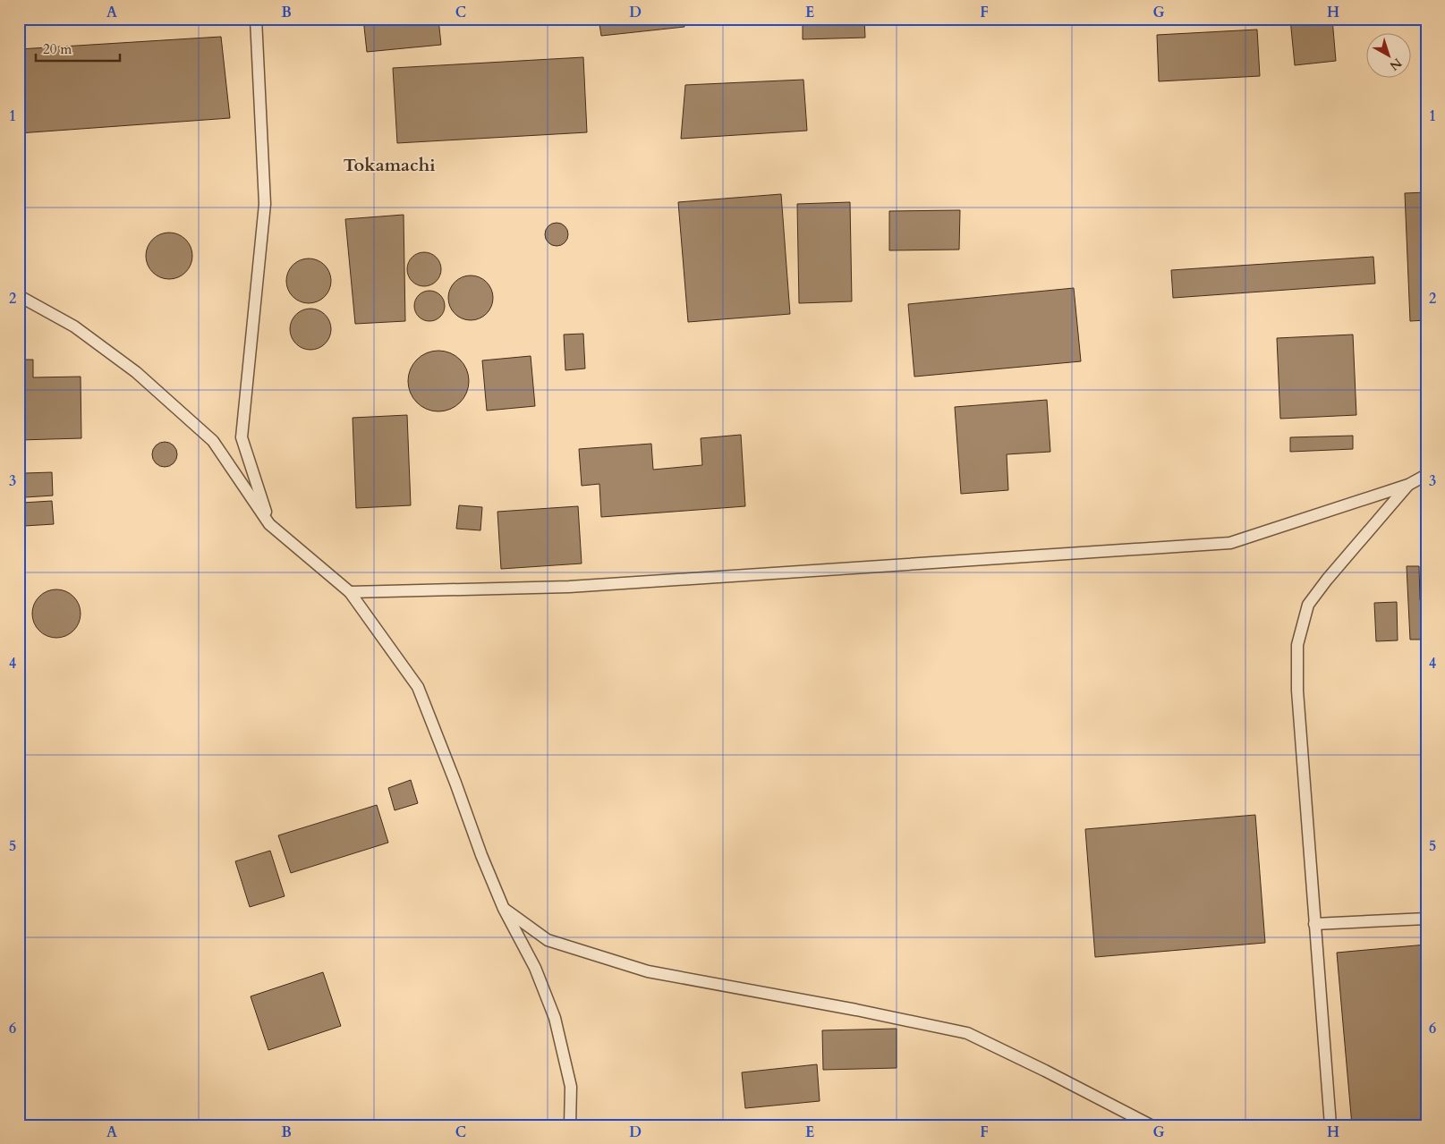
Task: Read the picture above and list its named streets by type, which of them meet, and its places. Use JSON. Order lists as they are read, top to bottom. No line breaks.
{"districts":["Tokamachi"],"scale_bar":"20 m","north":"bottom right","grid":{"columns":["A","B","C","D","E","F","G","H"],"rows":["1","2","3","4","5","6"]}}
